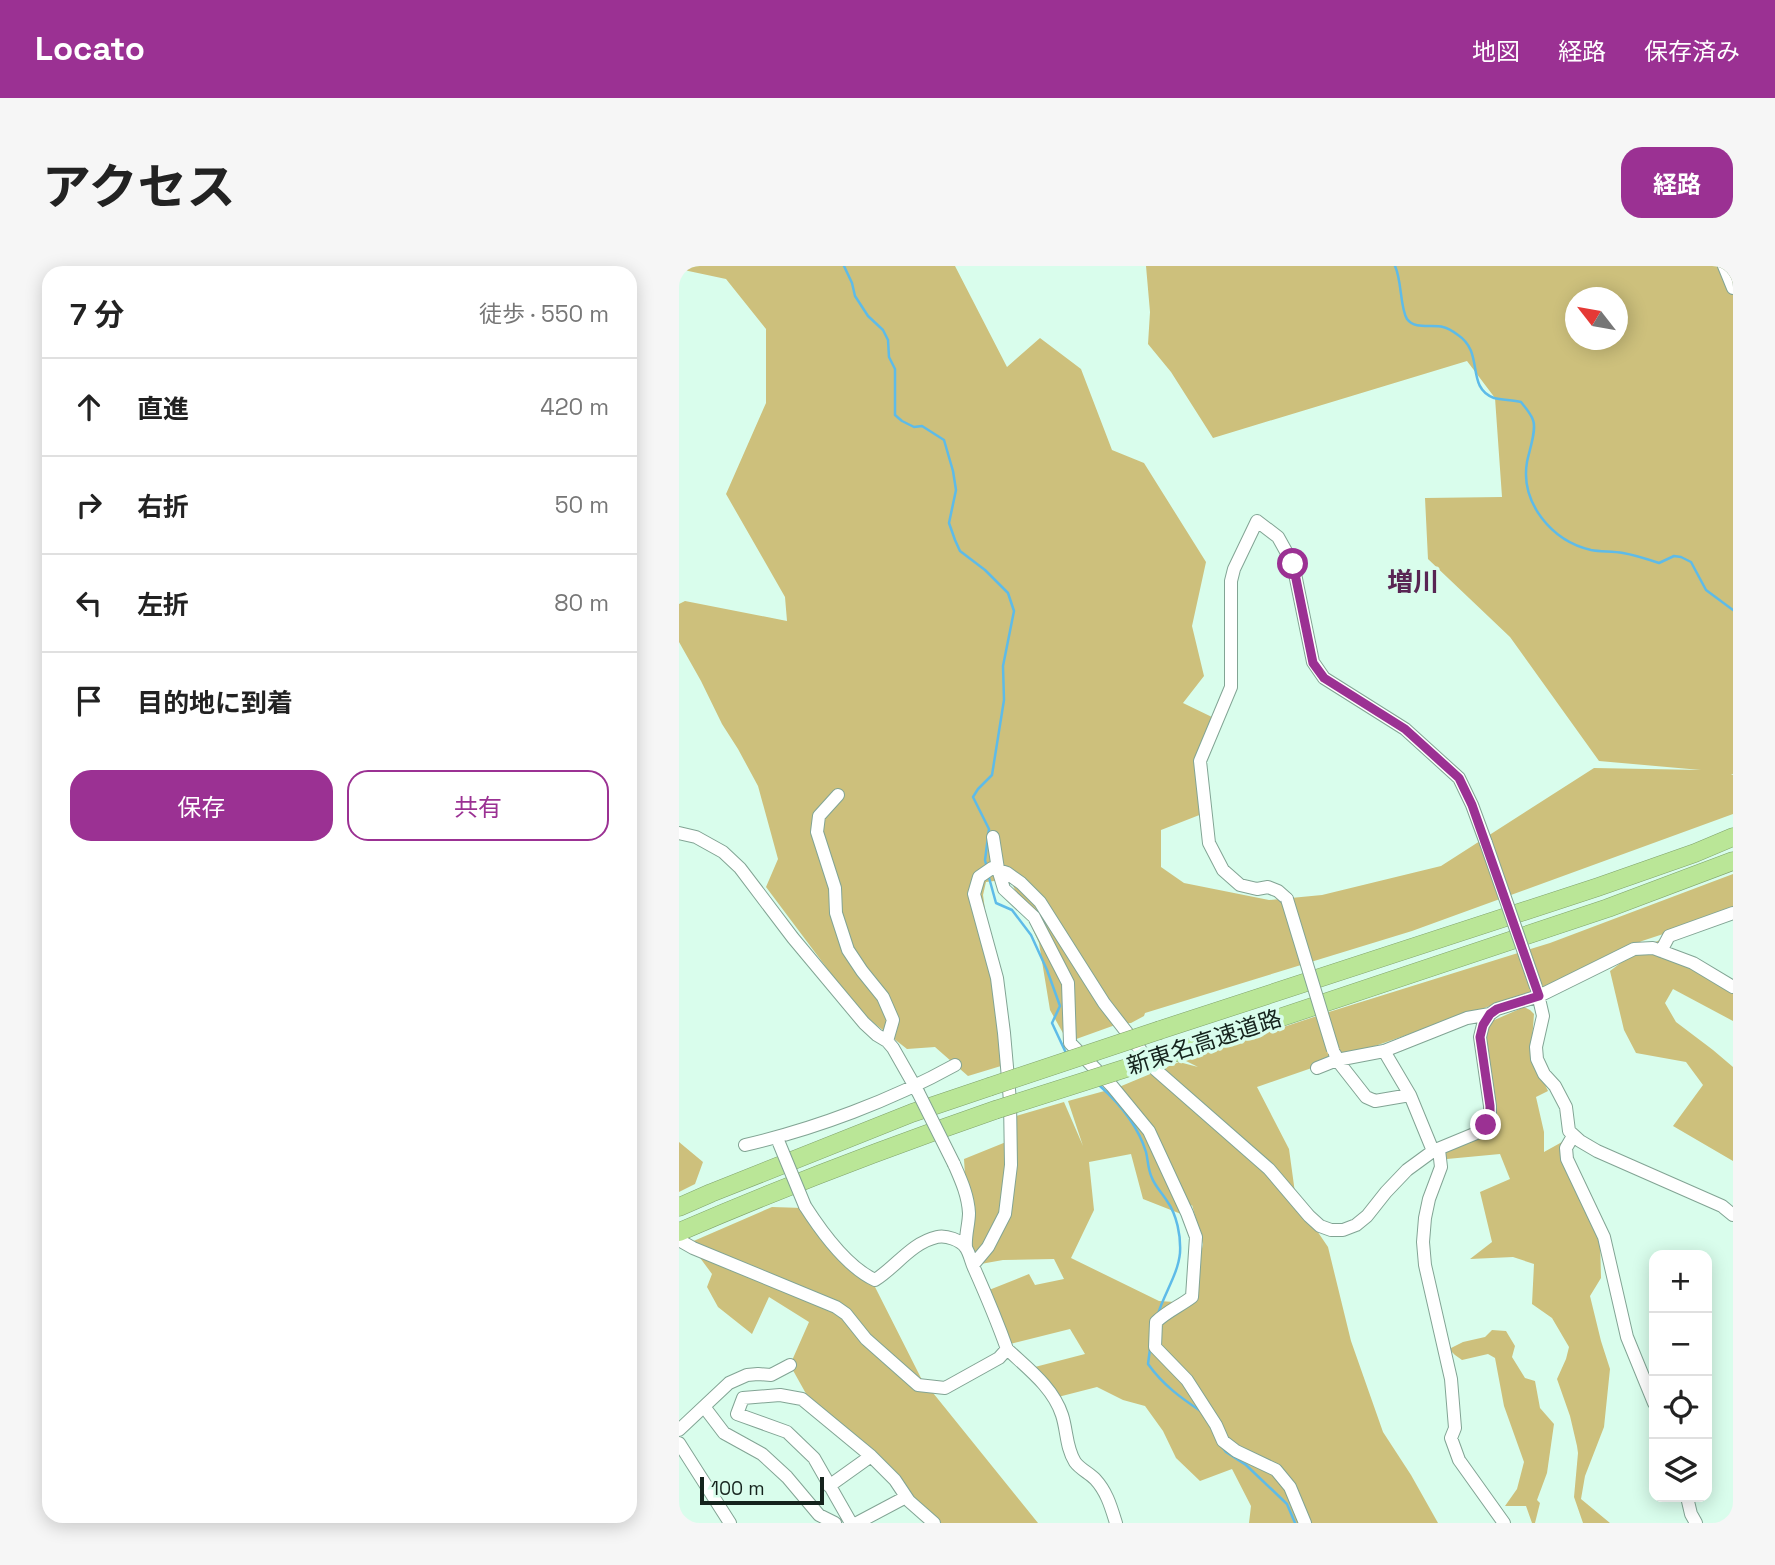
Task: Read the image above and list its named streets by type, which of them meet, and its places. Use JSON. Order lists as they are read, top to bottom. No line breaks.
{"streets":{"highway":["新東名高速道路"]},"districts":["増川"],"scale_bar":"100 m","north":"top left","page":{"header":"Locato","nav":["地図","経路","保存済み"],"title":"アクセス","buttons":["経路",["保存","共有"]],"heading":["7 分","徒歩 · 550 m"],"list":[["直進","420 m"],["右折","50 m"],["左折","80 m"],"目的地に到着"],"map_buttons":["+","−"],"scale":"100 m"}}
